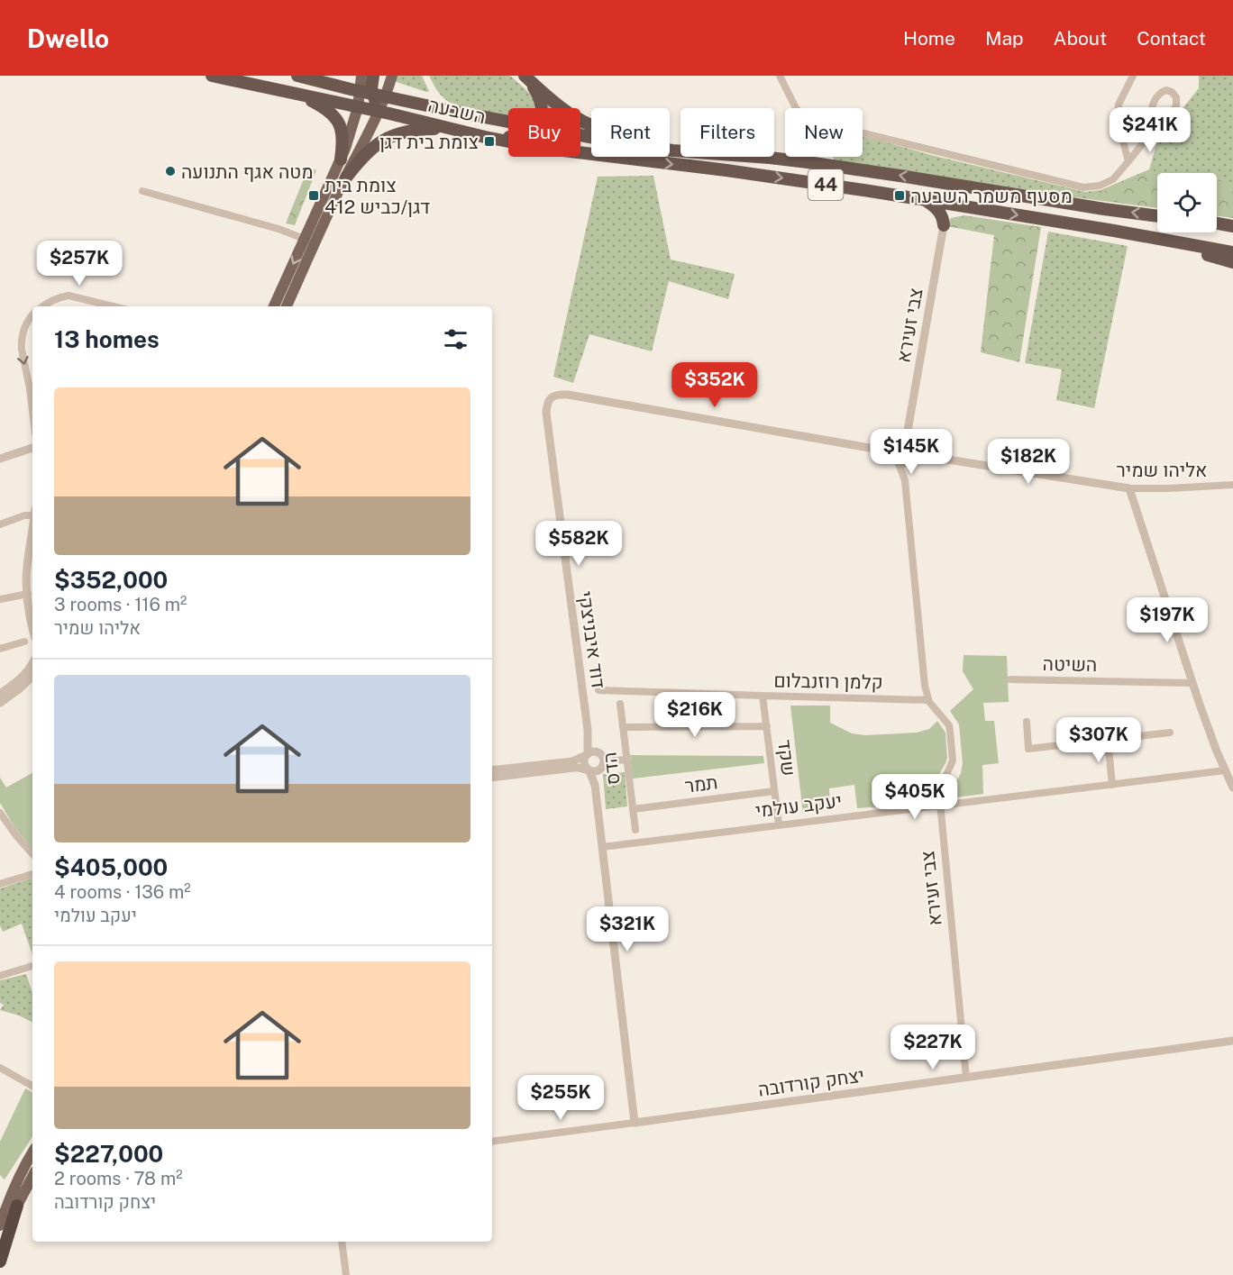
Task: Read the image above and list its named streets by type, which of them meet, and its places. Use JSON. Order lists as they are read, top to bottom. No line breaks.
{"streets":{"highway":["השבעה","44"],"street":["צבי זעירא","אליהו שמיר","דוד איבניצקי","השיטה","קלמן רוזנבלום","שקד","הדס","תמר","יעקב עולמי","יצחק קורדובה"]},"crossings":[["השבעה","44"],["צבי זעירא","אליהו שמיר"],["צבי זעירא","קלמן רוזנבלום"],["צבי זעירא","יעקב עולמי"],["צבי זעירא","יצחק קורדובה"],["קלמן רוזנבלום","שקד"],["שקד","תמר"],["שקד","יעקב עולמי"],["הדס","תמר"]],"places":{"transit":["צומת בית דגן","צומת בית דגן/כביש 412","מסעף משמר השבעה"],"other":["מטה אגף התנועה"]},"page":{"header":"Dwello","nav":["Home","Map","About","Contact"],"price":["$241K","$257K","$352K","$145K","$182K","$582K","$197K","$216K","$307K","$405K","$321K","$227K","$255K"],"chip":["Buy","Rent","Filters","New"],"heading":"13 homes","list":[{"name":"$352,000","note":"3 rooms · 116 m² · אליהו שמיר"},{"name":"$405,000","note":"4 rooms · 136 m² · יעקב עולמי"},{"name":"$227,000","note":"2 rooms · 78 m² · יצחק קורדובה"}]}}
